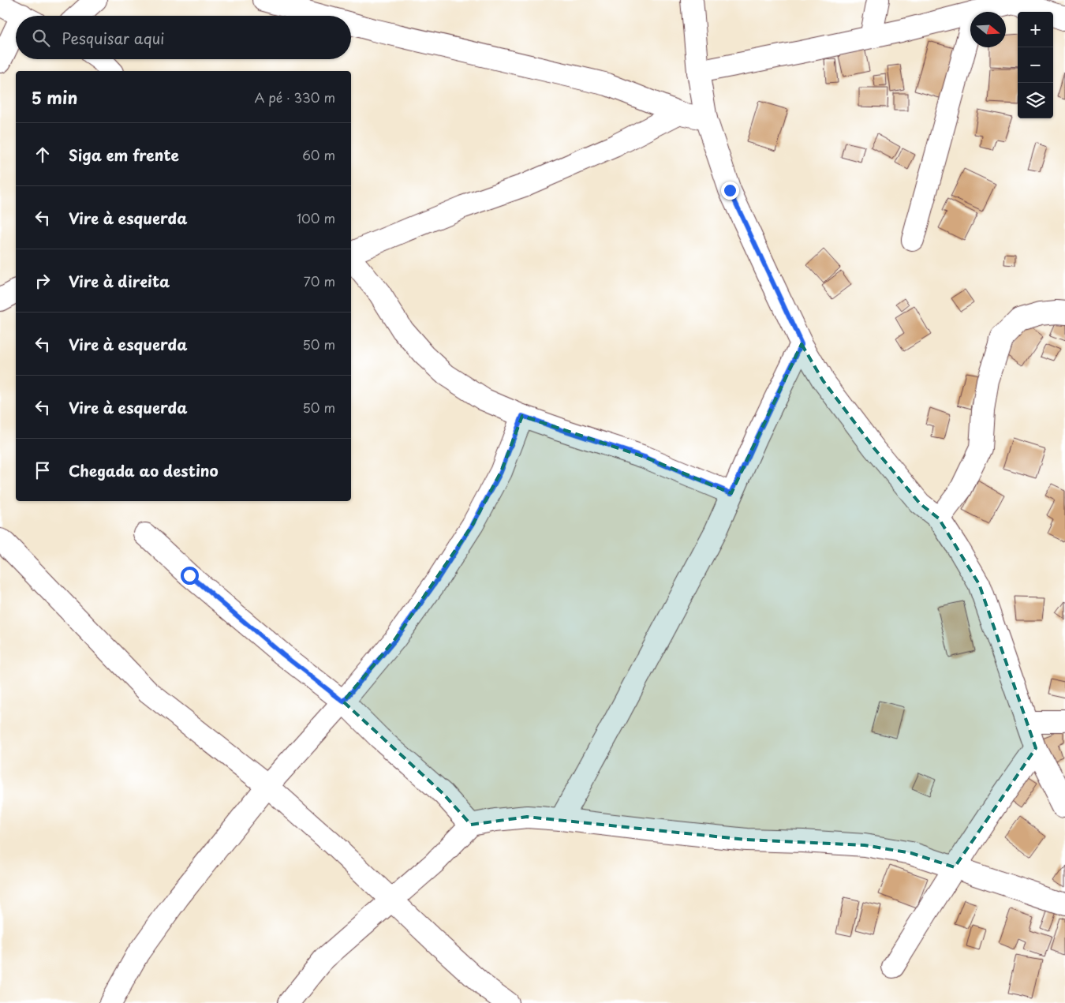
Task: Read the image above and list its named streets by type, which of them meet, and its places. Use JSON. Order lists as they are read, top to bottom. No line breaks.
{"north":"right","page":{"map_buttons":["+","−"],"search":"Pesquisar aqui","heading":["5 min","A pé · 330 m"],"list":[["Siga em frente","60 m"],["Vire à esquerda","100 m"],["Vire à direita","70 m"],["Vire à esquerda","50 m"],["Vire à esquerda","50 m"],"Chegada ao destino"]}}
